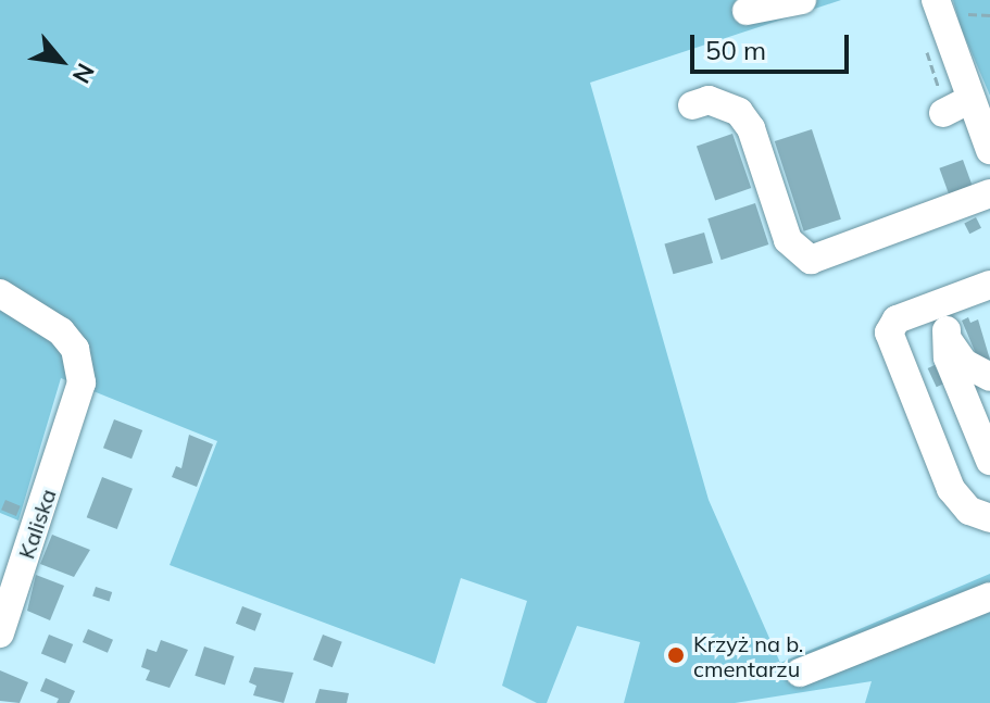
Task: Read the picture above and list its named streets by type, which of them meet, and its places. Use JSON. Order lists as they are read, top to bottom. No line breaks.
{"streets":{"street":["Kaliska"]},"places":["Krzyż na b. cmentarzu"],"scale_bar":"50 m","north":"bottom right"}
